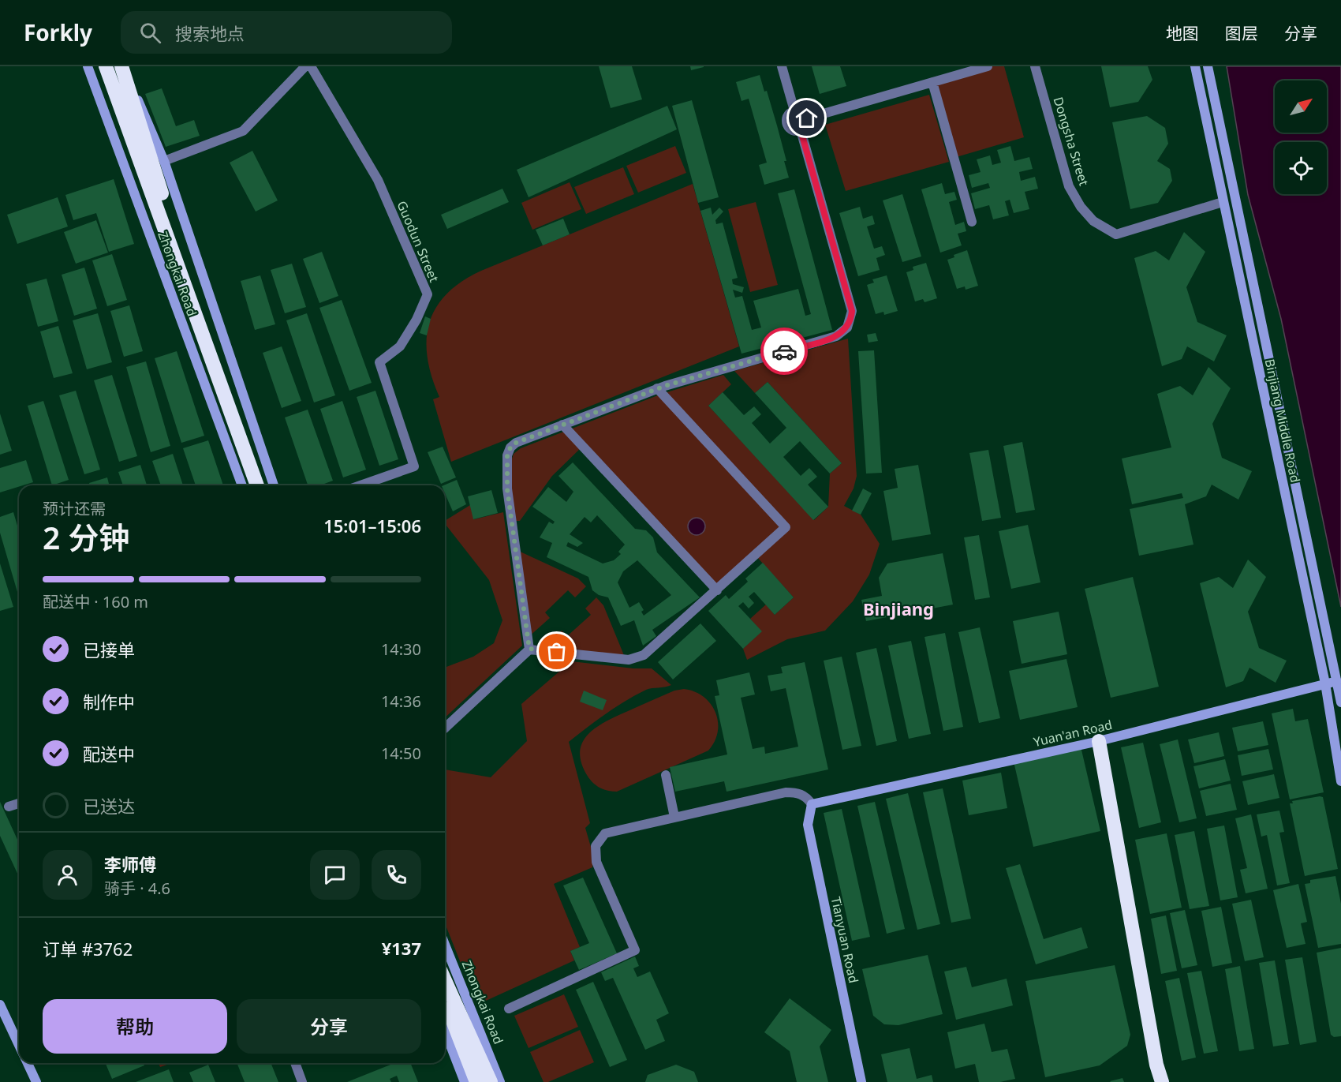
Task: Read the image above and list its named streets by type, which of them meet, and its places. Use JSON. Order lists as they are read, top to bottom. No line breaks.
{"streets":{"main road":["Zhongkai Road","Binjiang Middle Road","Yuan'an Road","Tianyuan Road"],"street":["Dongsha Street","Guodun Street"]},"crossings":[["Dongsha Street","Binjiang Middle Road"],["Binjiang Middle Road","Yuan'an Road"],["Yuan'an Road","Tianyuan Road"]],"districts":["Binjiang"],"north":"top right","page":{"header":"Forkly","search":"搜索地点","nav":["地图","图层","分享"],"heading":["2 分钟","预计还需","15:01–15:06"],"panel":["李师傅","骑手 · 4.6","订单 #3762","¥137"],"bar":"配送中 · 160 m","list":[["已接单","14:30"],["制作中","14:36"],["配送中","14:50"],"已送达"],"buttons":["帮助","分享"]}}
